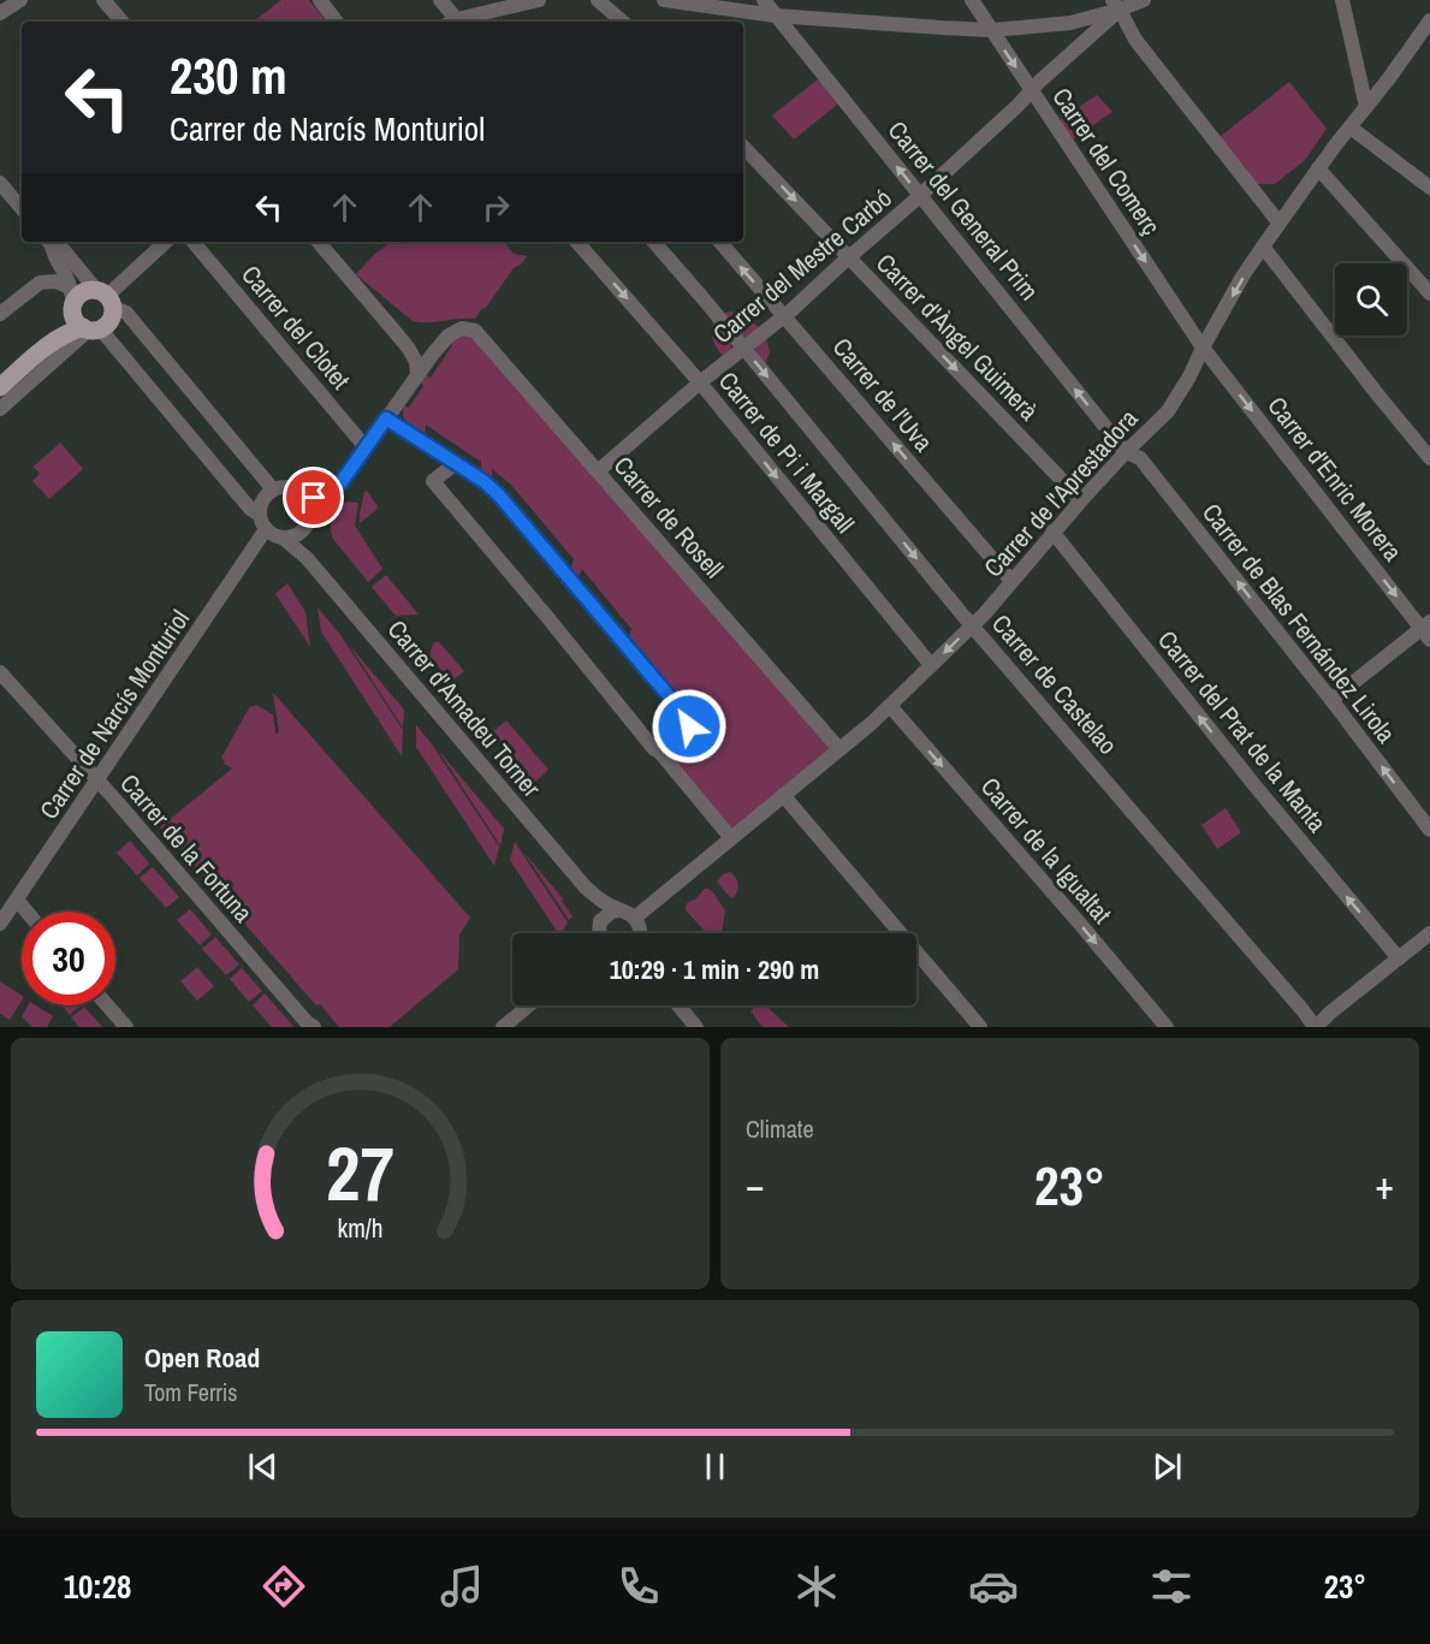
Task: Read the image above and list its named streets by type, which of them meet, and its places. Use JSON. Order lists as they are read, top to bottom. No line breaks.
{"streets":{"street":["Carrer del Comerç","Carrer del General Prim","Carrer del Mestre Carbó","Carrer del Clotet","Carrer d'Àngel Guimerà","Carrer de l'Uva","Carrer de Pi i Margall","Carrer d'Enric Morera","Carrer de l'Aprestadora","Carrer de Rosell","Carrer de Blas Fernández Lirola","Carrer de Castelao","Carrer d'Amadeu Torner","Carrer de Narcís Monturiol","Carrer del Prat de la Manta","Carrer de la Fortuna","Carrer de la Igualtat"]},"crossings":[["Carrer del Comerç","Carrer del Mestre Carbó"],["Carrer del Comerç","Carrer d'Enric Morera"],["Carrer del Comerç","Carrer de l'Aprestadora"],["Carrer del General Prim","Carrer del Mestre Carbó"],["Carrer del General Prim","Carrer de l'Aprestadora"],["Carrer del General Prim","Carrer de Blas Fernández Lirola"],["Carrer del Mestre Carbó","Carrer d'Àngel Guimerà"],["Carrer del Mestre Carbó","Carrer de l'Uva"],["Carrer del Mestre Carbó","Carrer de Pi i Margall"],["Carrer del Mestre Carbó","Carrer de Rosell"],["Carrer del Mestre Carbó","Carrer de Castelao"],["Carrer d'Àngel Guimerà","Carrer de l'Aprestadora"],["Carrer de l'Uva","Carrer de l'Aprestadora"],["Carrer de Pi i Margall","Carrer de l'Aprestadora"],["Carrer d'Enric Morera","Carrer de l'Aprestadora"],["Carrer de l'Aprestadora","Carrer de Rosell"],["Carrer de l'Aprestadora","Carrer de Blas Fernández Lirola"],["Carrer de l'Aprestadora","Carrer de Castelao"],["Carrer de l'Aprestadora","Carrer d'Amadeu Torner"],["Carrer de l'Aprestadora","Carrer del Prat de la Manta"],["Carrer de l'Aprestadora","Carrer de la Igualtat"],["Carrer d'Amadeu Torner","Carrer de Narcís Monturiol"],["Carrer de Narcís Monturiol","Carrer de la Fortuna"]],"one_way":["Carrer del General Prim","Carrer d'Àngel Guimerà","Carrer de l'Uva","Carrer de Pi i Margall","Carrer de Blas Fernández Lirola","Carrer del Prat de la Manta","Carrer de la Igualtat"],"page":{"turn":["230 m","Carrer de Narcís Monturiol"],"limit":"30","trip":"10:29 · 1 min · 290 m","tile":"Climate","heat":["−","23°","+"],"song":["Open Road","Tom Ferris"],"tabs":["10:28","23°"],"gauge":["27","km/h"]}}
